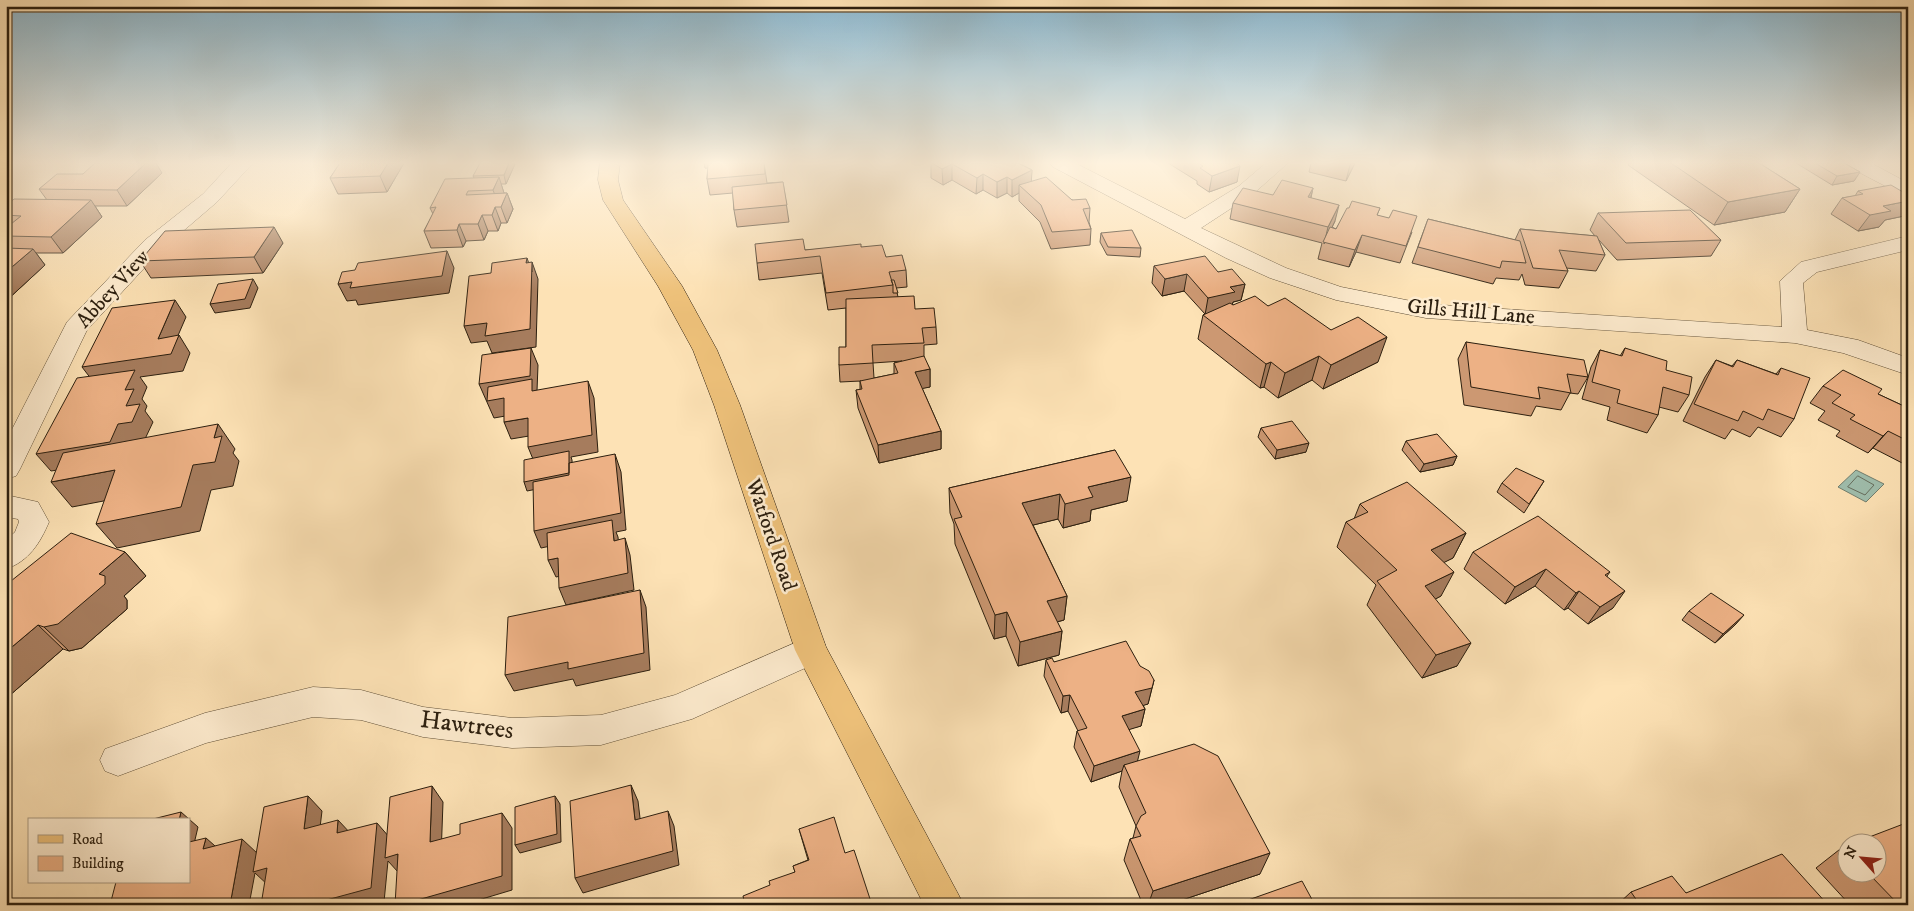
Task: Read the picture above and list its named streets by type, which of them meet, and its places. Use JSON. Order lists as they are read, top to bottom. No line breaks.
{"streets":{"main road":["Watford Road"],"street":["Abbey View","Gills Hill Lane","Hawtrees"]},"crossings":[["Watford Road","Hawtrees"]],"legend":["Road","Building"],"north":"top left"}
